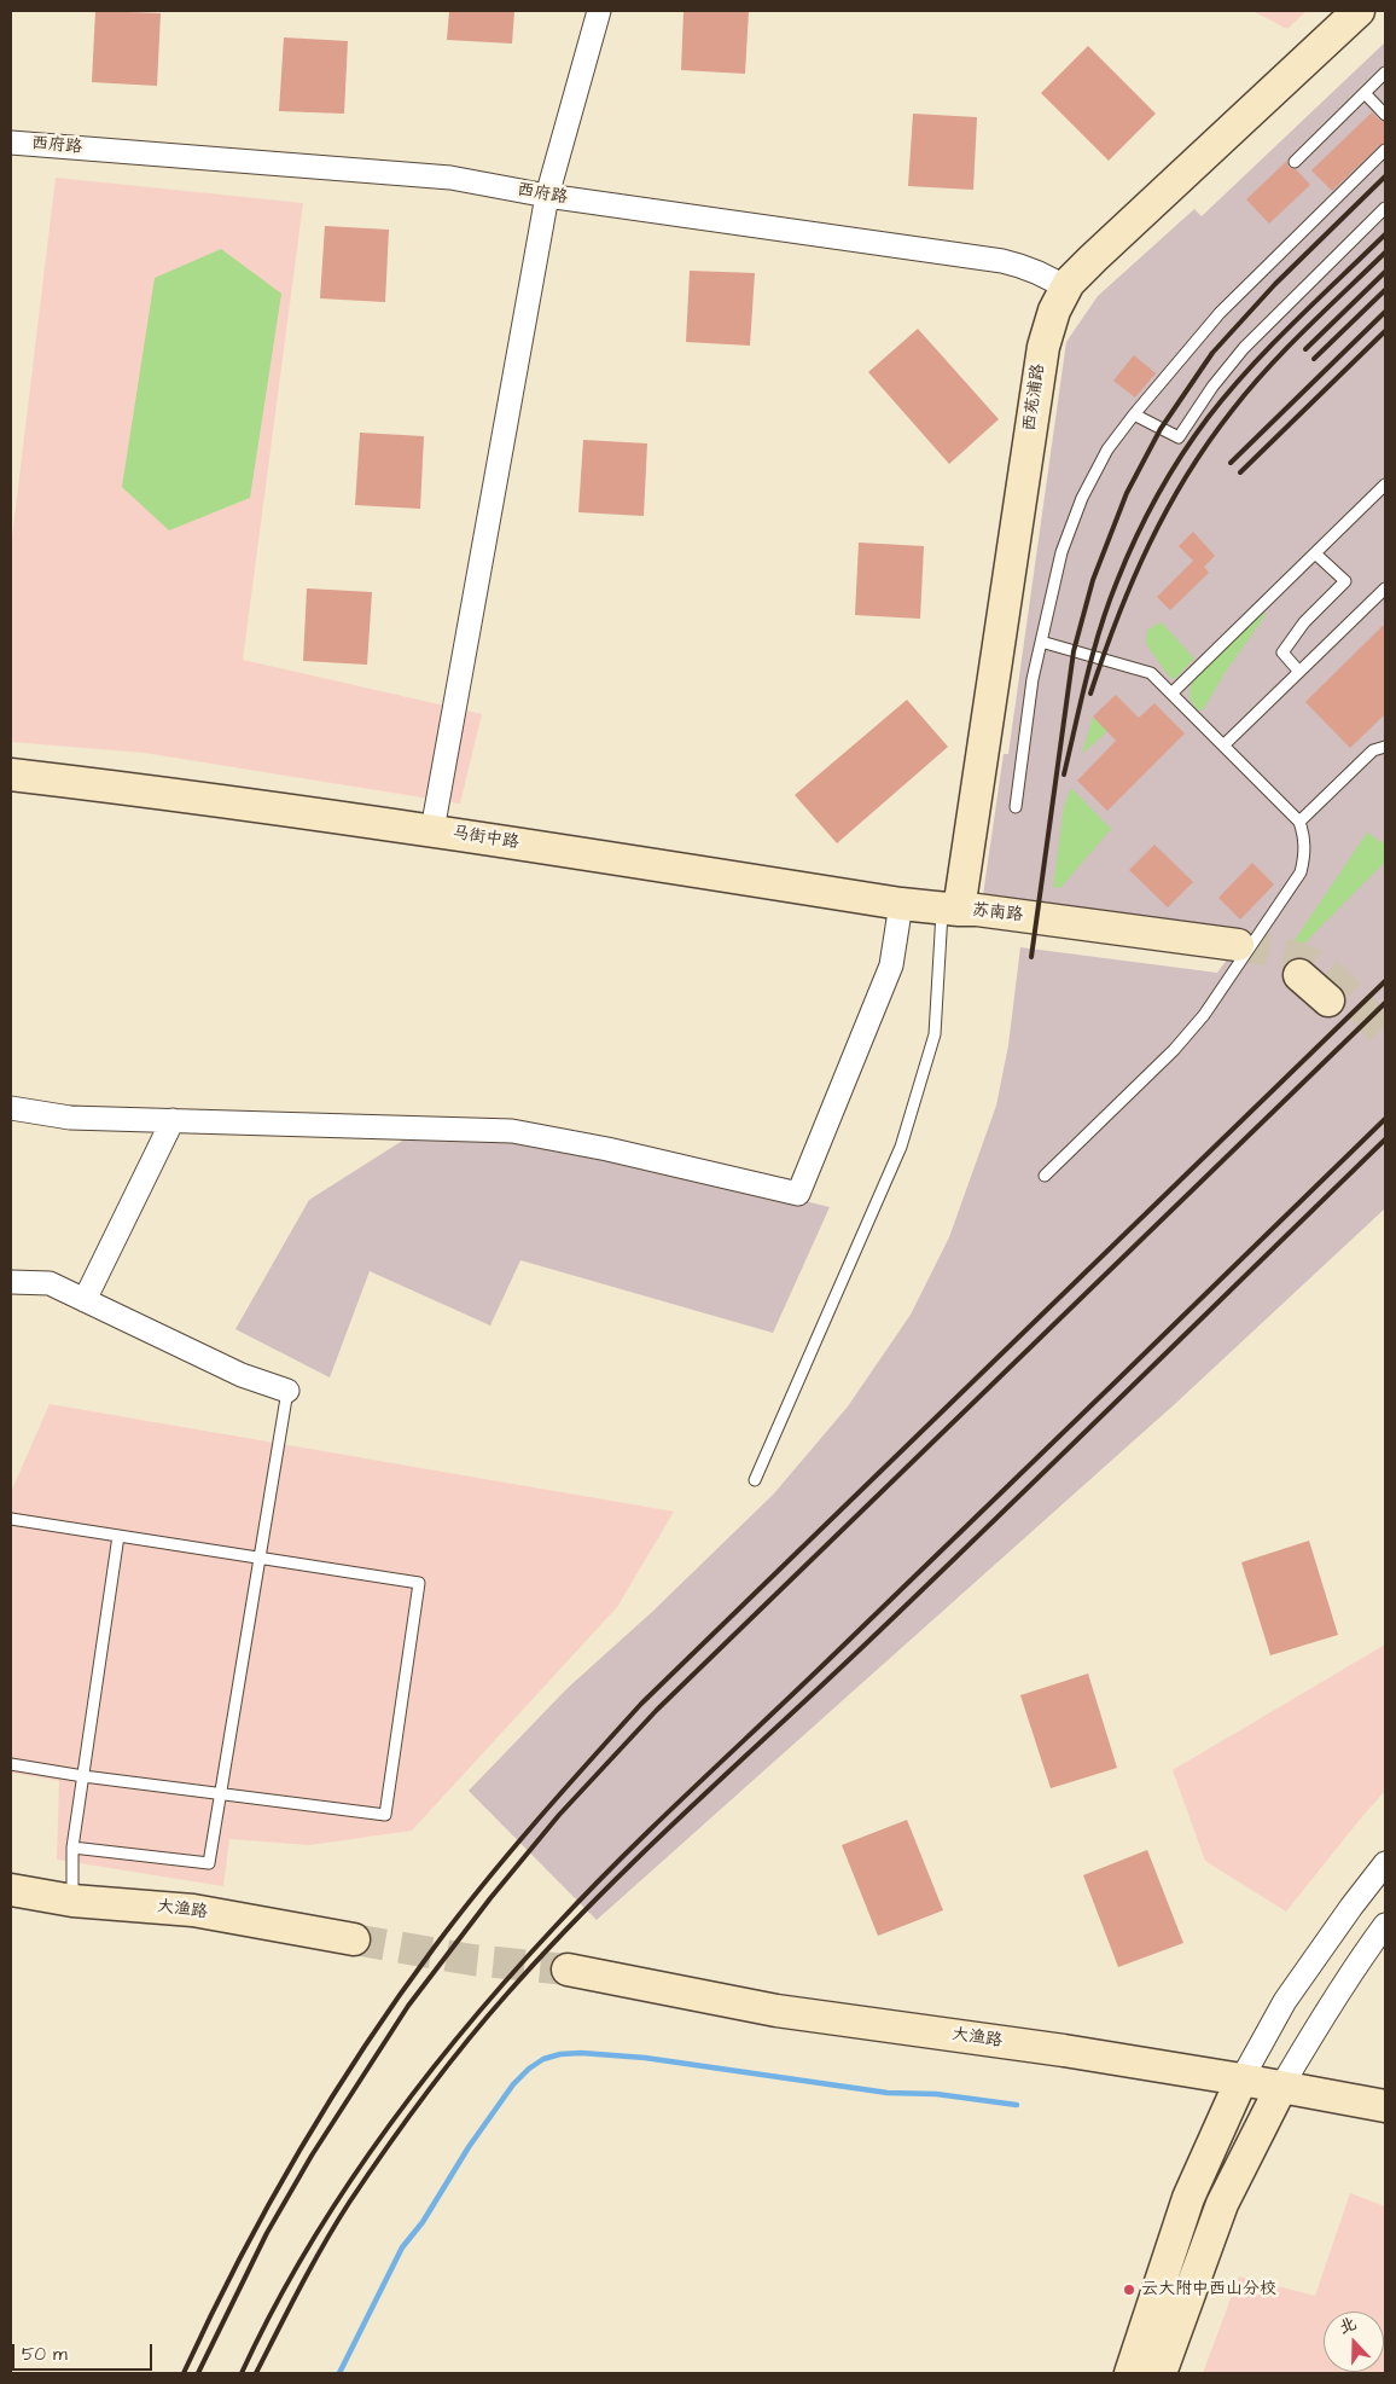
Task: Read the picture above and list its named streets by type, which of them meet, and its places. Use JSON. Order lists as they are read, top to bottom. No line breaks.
{"streets":{"street":["西府路","西苑浦路","马街中路","苏南路","大渔路"]},"crossings":[["西府路","西苑浦路"],["西苑浦路","马街中路"],["西苑浦路","苏南路"],["马街中路","苏南路"]],"places":["云大附中西山分校"],"scale_bar":"50 m","north":"top"}
